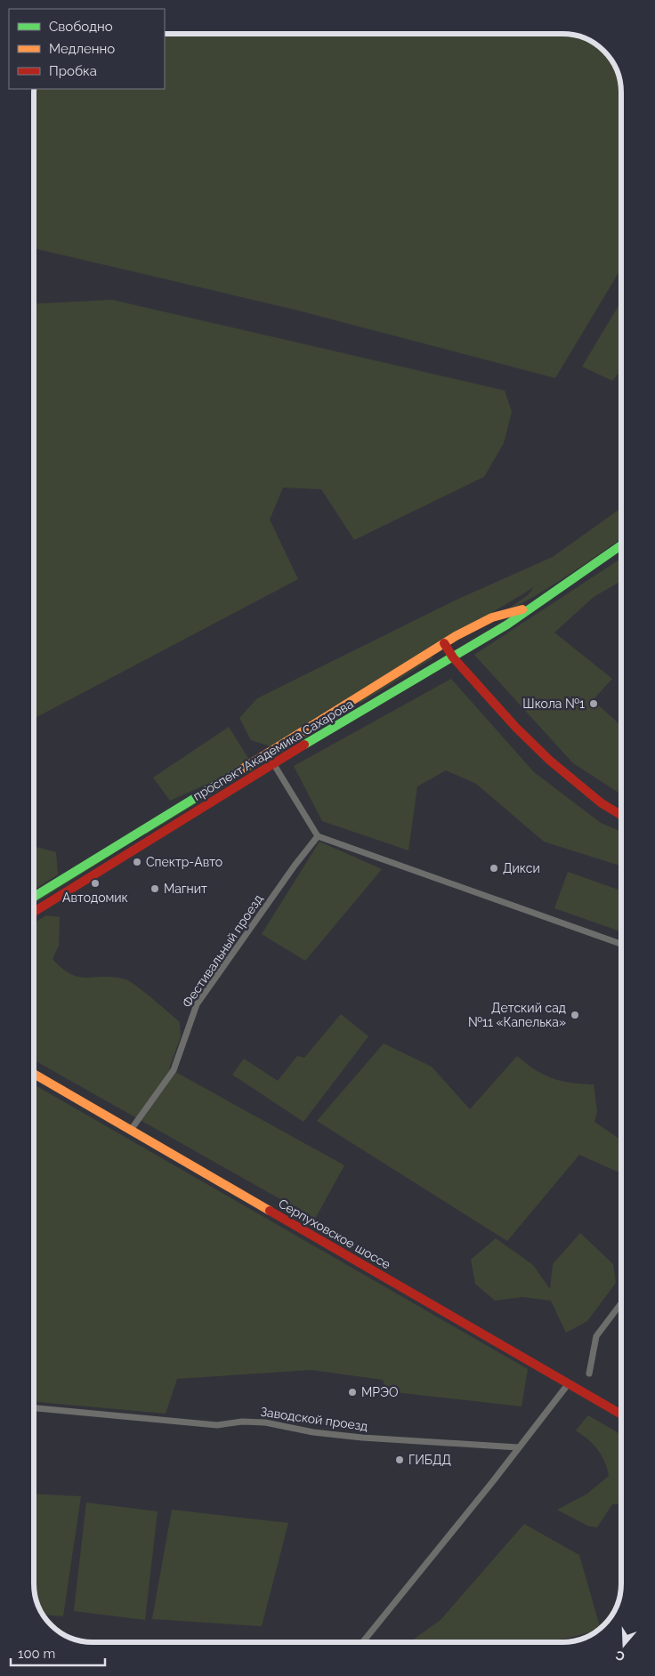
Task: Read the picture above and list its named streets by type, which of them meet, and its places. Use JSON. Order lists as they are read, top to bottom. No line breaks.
{"streets":{"street":["проспект Академика Сахарова","Фестивальный проезд","Серпуховское шоссе","Заводской проезд"]},"crossings":[["Фестивальный проезд","Серпуховское шоссе"]],"places":["Школа №1","Спектр-Авто","Дикси","Автодомик","Магнит","Детский сад №11 «Капелька»","МРЭО","ГИБДД"],"legend":["Свободно","Медленно","Пробка"],"scale_bar":"100 m","north":"bottom"}
